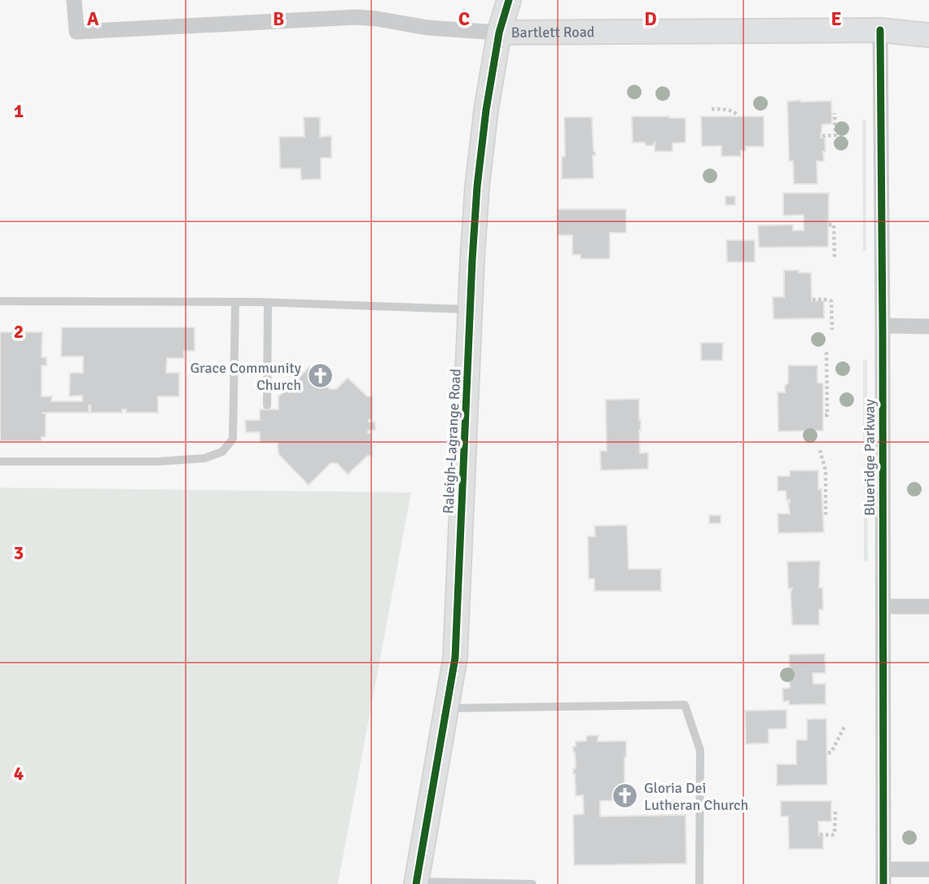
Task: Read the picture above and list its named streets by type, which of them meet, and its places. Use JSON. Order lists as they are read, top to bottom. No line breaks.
{"streets":{"main road":["Bartlett Road","Raleigh-Lagrange Road"],"street":["Blueridge Parkway"]},"crossings":[["Bartlett Road","Raleigh-Lagrange Road"],["Bartlett Road","Blueridge Parkway"]],"places":{"church":["Grace Community Church","Gloria Dei Lutheran Church"]},"grid":{"columns":["A","B","C","D","E"],"rows":["1","2","3","4"]}}
